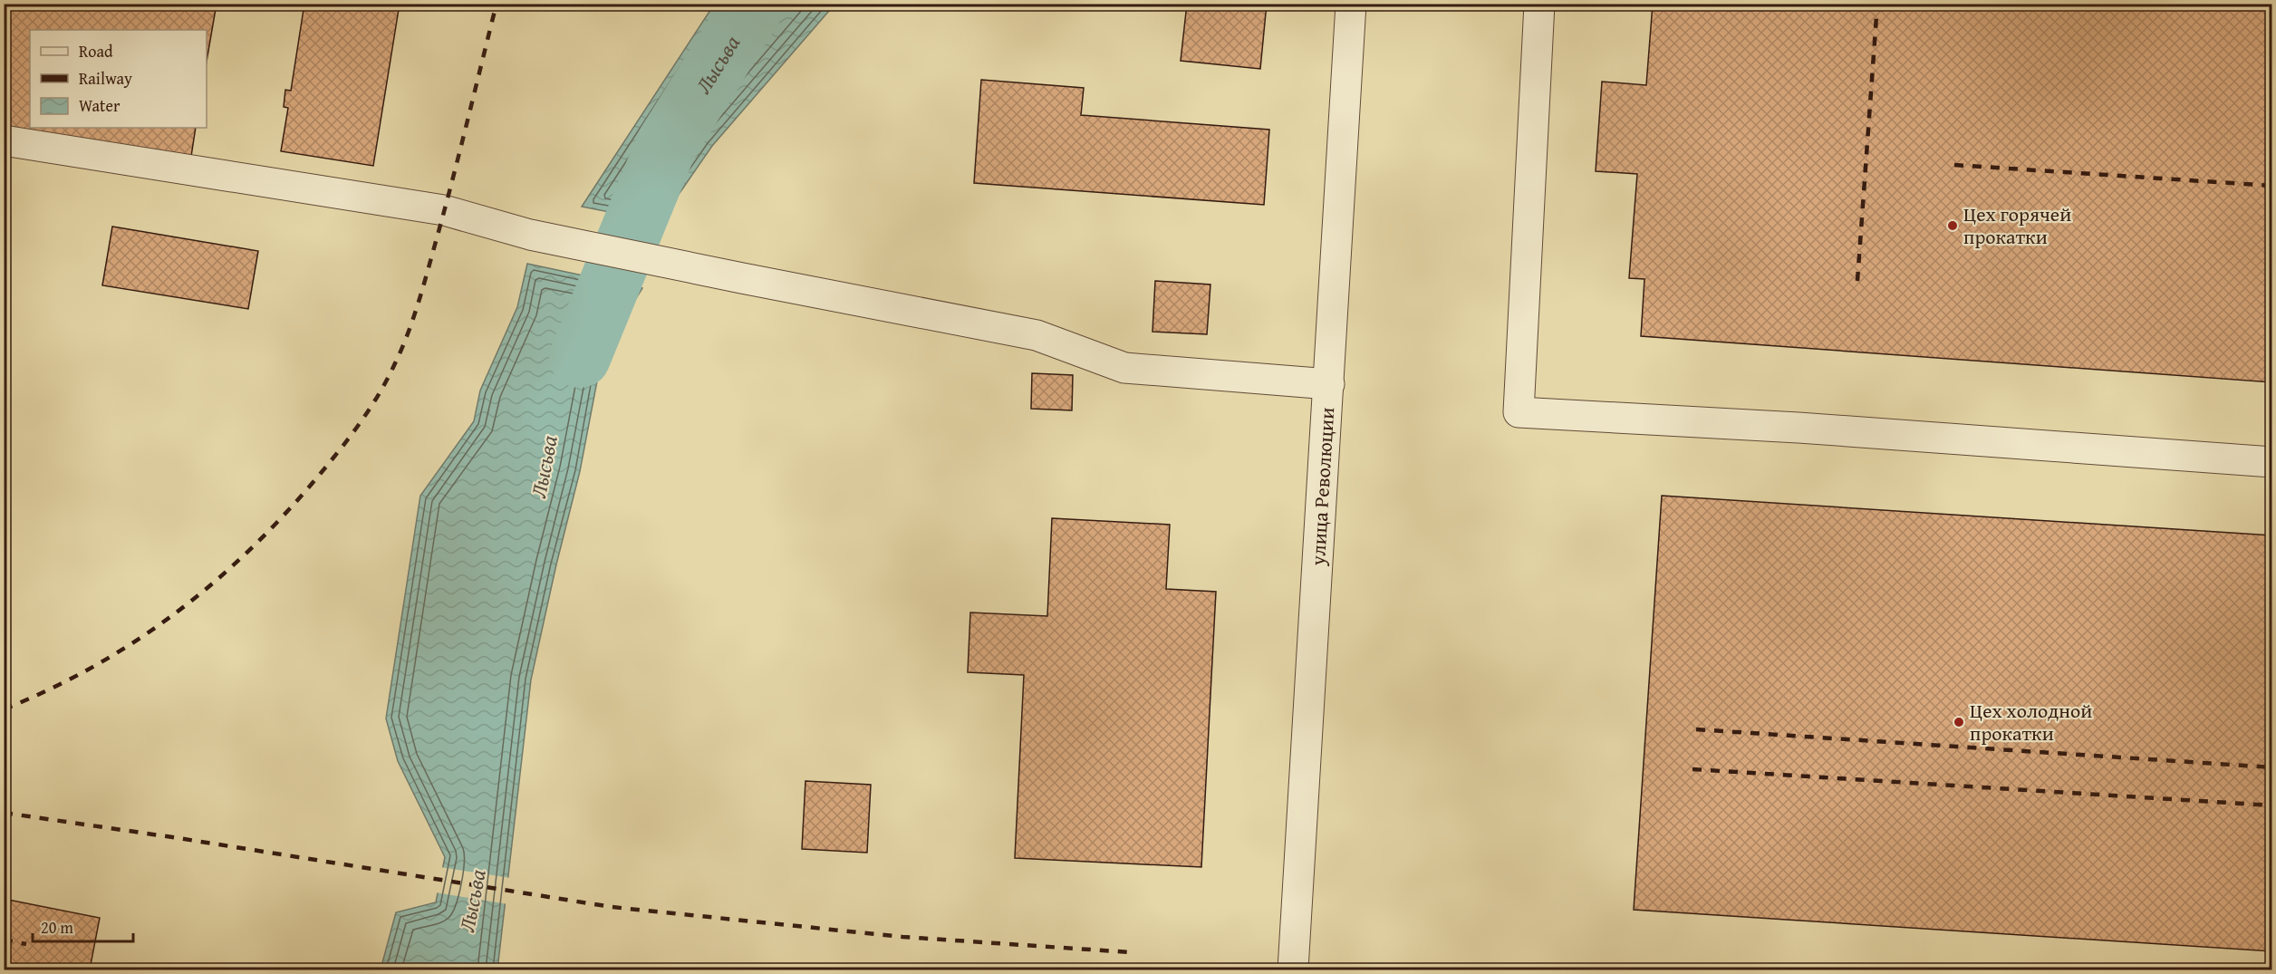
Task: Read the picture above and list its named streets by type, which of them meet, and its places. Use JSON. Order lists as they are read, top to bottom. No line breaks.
{"streets":{"street":["улица Революции"]},"water":["Лысьва"],"places":["Цех горячей прокатки","Цех холодной прокатки"],"legend":["Road","Railway","Water"],"scale_bar":"20 m"}
